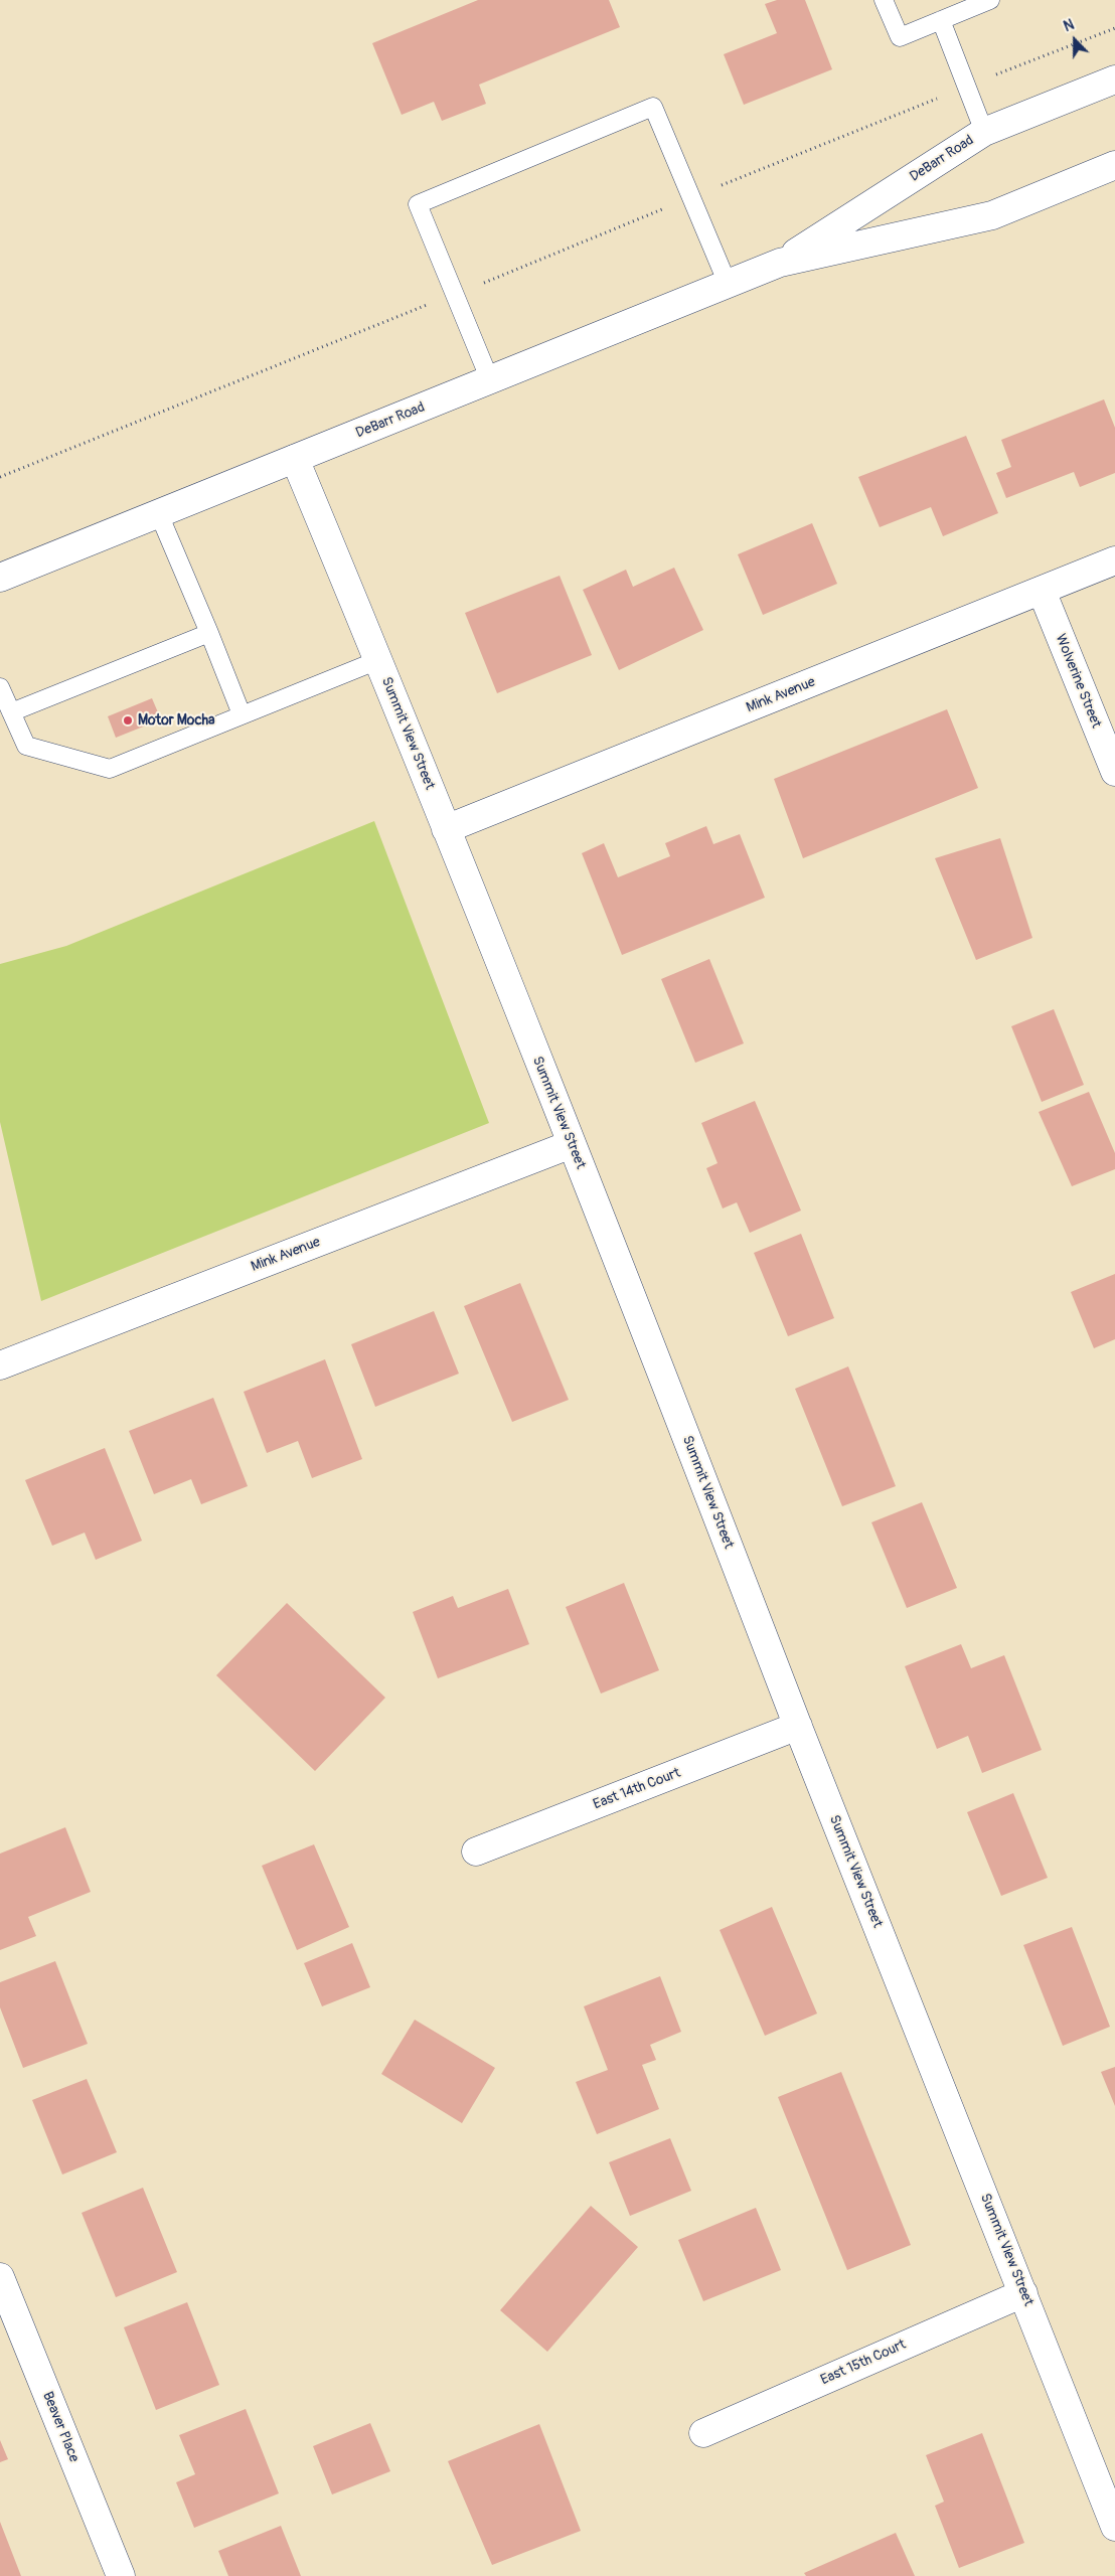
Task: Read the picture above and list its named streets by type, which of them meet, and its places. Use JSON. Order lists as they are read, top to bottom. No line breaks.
{"streets":{"street":["DeBarr Road","Wolverine Street","Mink Avenue","Summit View Street","East 14th Court","East 15th Court","Beaver Place"]},"crossings":[["DeBarr Road","Summit View Street"],["Wolverine Street","Mink Avenue"],["Mink Avenue","Summit View Street"],["Summit View Street","East 14th Court"],["Summit View Street","East 15th Court"]],"places":["Motor Mocha"],"north":"top"}
